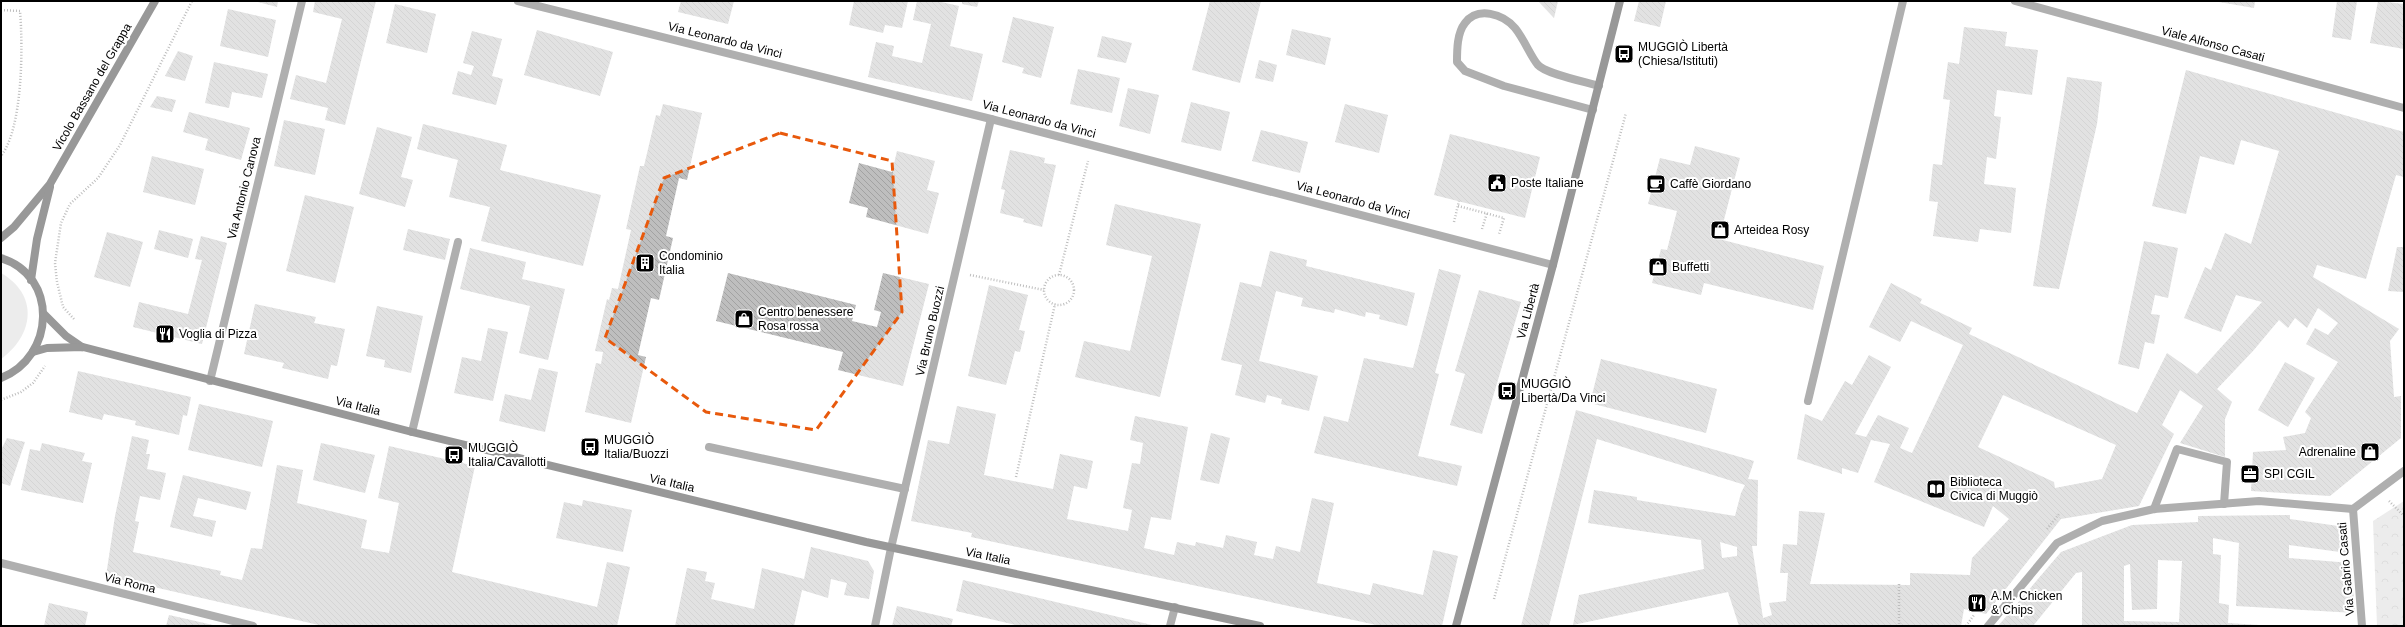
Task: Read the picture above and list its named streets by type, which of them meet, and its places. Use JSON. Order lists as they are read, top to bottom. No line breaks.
{"streets":{"street":["Via Leonardo da Vinci","Viale Alfonso Casati","Vicolo Bassano del Grappa","Via Antonio Canova","Via Libertà","Via Bruno Buozzi","Via Italia","Via Gabrio Casati","Via Roma"]},"crossings":[["Via Leonardo da Vinci","Via Libertà"],["Via Leonardo da Vinci","Via Bruno Buozzi"],["Vicolo Bassano del Grappa","Via Italia"],["Via Antonio Canova","Via Italia"],["Via Bruno Buozzi","Via Italia"]],"places":{"bus stop":["MUGGIÒ Libertà (Chiesa/Istituti)","MUGGIÒ Libertà/Da Vinci","MUGGIÒ Italia/Buozzi","MUGGIÒ Italia/Cavallotti"],"public building":["Poste Italiane"],"cafe":["Caffè Giordano"],"shop":["Arteidea Rosy","Buffetti","Centro benessere Rosa rossa","Adrenaline"],"building":["Condominio Italia"],"restaurant":["Voglia di Pizza","A.M. Chicken & Chips"],"office":["SPI CGIL"],"library":["Biblioteca Civica di Muggiò"]}}
